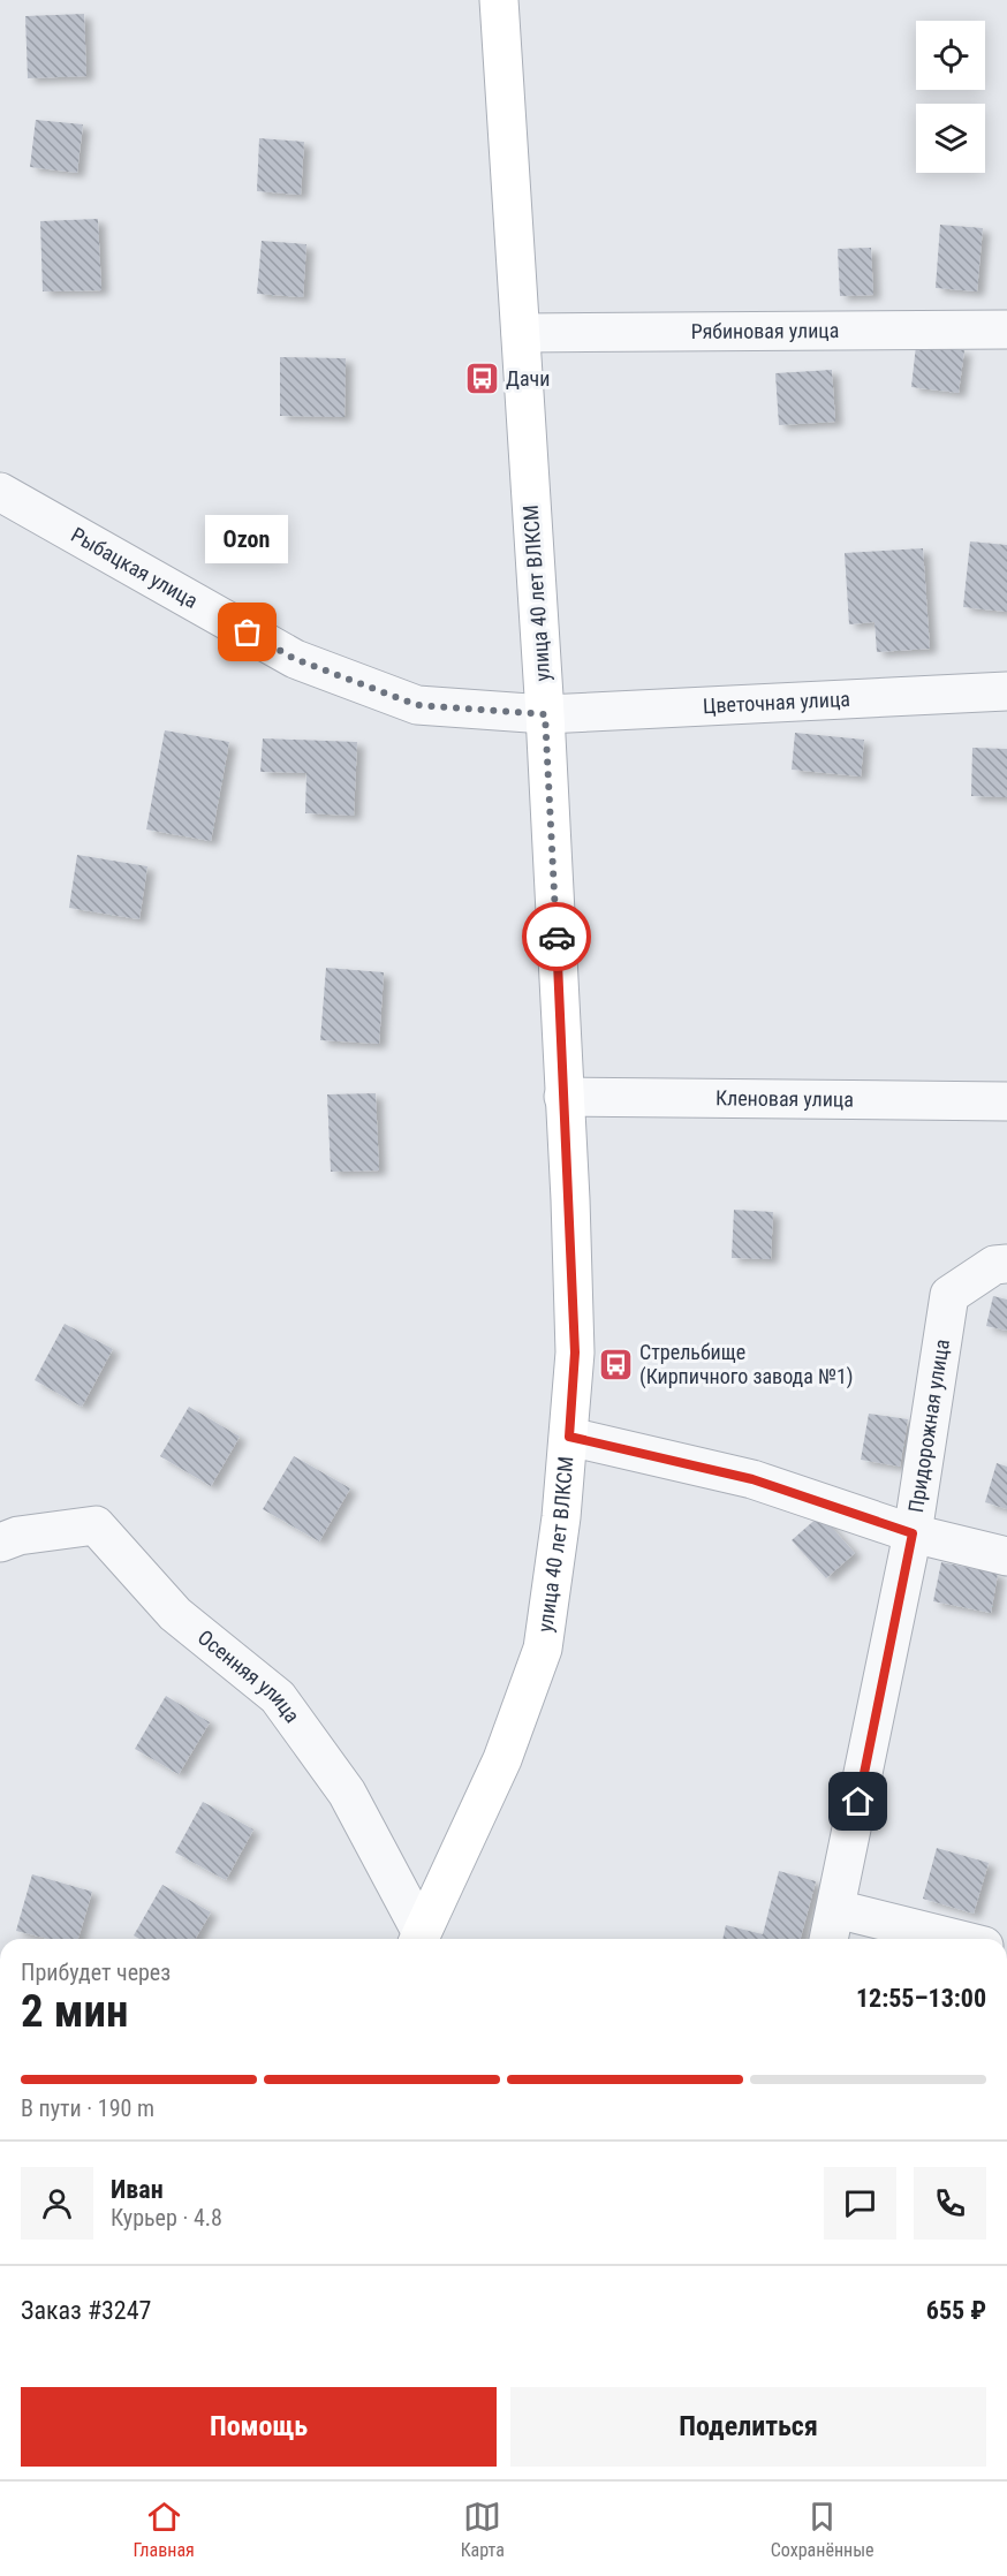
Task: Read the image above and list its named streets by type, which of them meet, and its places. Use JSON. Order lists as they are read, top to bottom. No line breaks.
{"streets":{"street":["Рябиновая улица","Рыбацкая улица","улица 40 лет ВЛКСМ","Цветочная улица","Кленовая улица","Придорожная улица","Осенняя улица"]},"crossings":[["Рябиновая улица","улица 40 лет ВЛКСМ"],["Рыбацкая улица","улица 40 лет ВЛКСМ"],["Рыбацкая улица","Цветочная улица"],["улица 40 лет ВЛКСМ","Цветочная улица"],["улица 40 лет ВЛКСМ","Кленовая улица"],["улица 40 лет ВЛКСМ","Осенняя улица"]],"places":{"bus stop":["Дачи","Стрельбище (Кирпичного завода №1)"],"other":["Ozon"]},"page":{"bubble":"Ozon","heading":["2 мин","Прибудет через","12:55–13:00"],"panel":["Иван","Курьер · 4.8","Заказ #3247","655 ₽"],"bar":"В пути · 190 m","buttons":["Помощь","Поделиться"],"tabs":["Главная","Карта","Сохранённые"]}}
